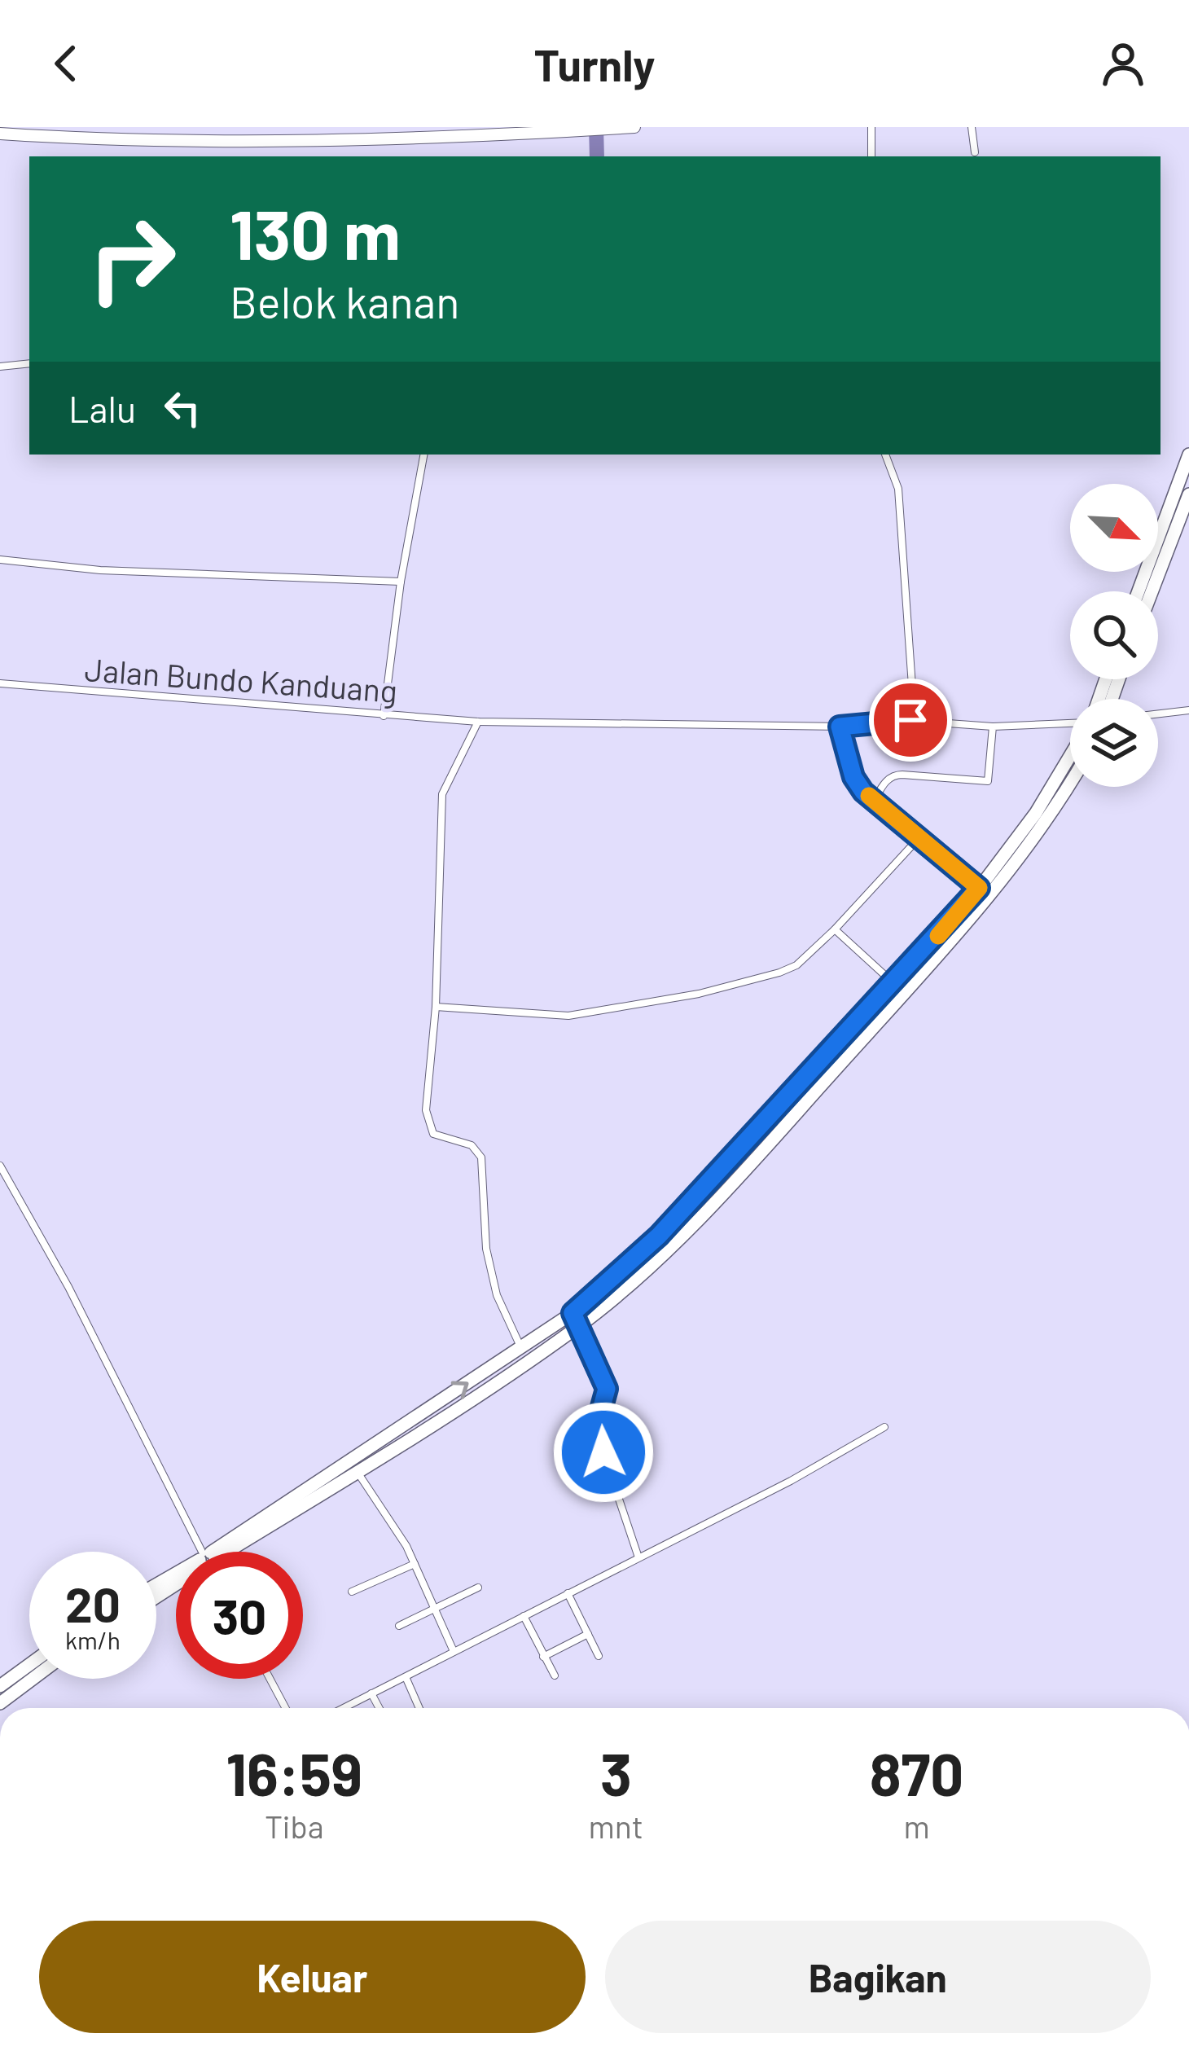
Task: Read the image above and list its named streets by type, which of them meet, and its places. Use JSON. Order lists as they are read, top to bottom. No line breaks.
{"streets":{"street":["Jalan Bundo Kanduang"]},"north":"bottom right","page":{"header":"Turnly","turn":["130 m","Belok kanan"],"then":"Lalu","speed":"20 km/h","limit":"30","eta":["16:59","Tiba","3","mnt","870","m"],"buttons":["Keluar","Bagikan"]}}
